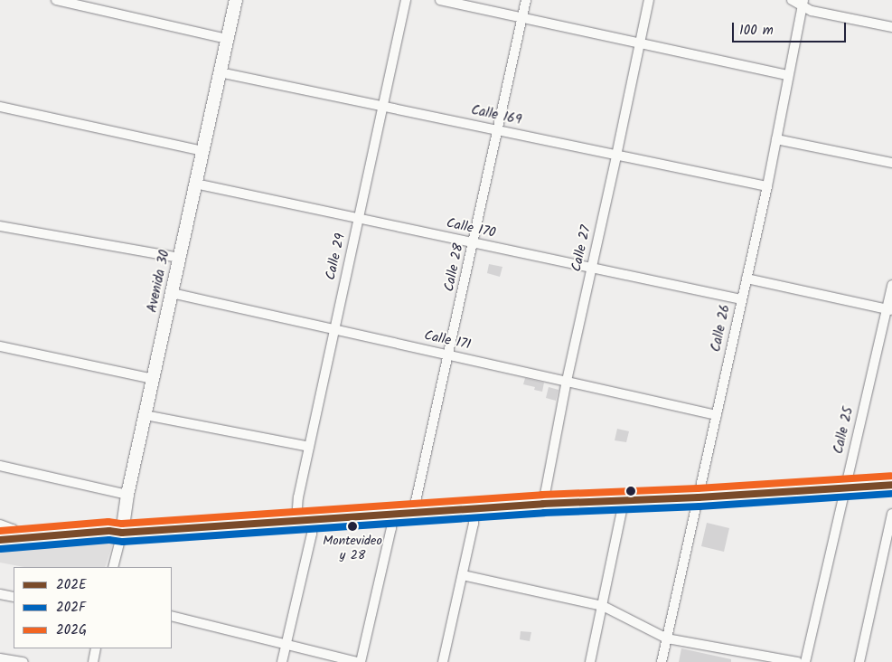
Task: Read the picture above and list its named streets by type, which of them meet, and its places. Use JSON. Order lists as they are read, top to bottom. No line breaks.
{"streets":{"main road":["Avenida 30"],"street":["Calle 169","Calle 170","Calle 27","Calle 29","Calle 28","Calle 26","Calle 171","Calle 25"]},"crossings":[["Calle 169","Calle 27"],["Calle 169","Calle 29"],["Calle 169","Calle 28"],["Calle 169","Avenida 30"],["Calle 169","Calle 26"],["Calle 170","Calle 27"],["Calle 170","Calle 29"],["Calle 170","Calle 28"],["Calle 170","Avenida 30"],["Calle 170","Calle 26"],["Calle 27","Calle 171"],["Calle 29","Calle 171"],["Calle 28","Calle 171"],["Avenida 30","Calle 171"],["Calle 26","Calle 171"]],"places":["Montevideo y 28"],"lines":["transit line 202G","transit line 202E","transit line 202F"],"legend":["202E","202F","202G"],"scale_bar":"100 m"}
